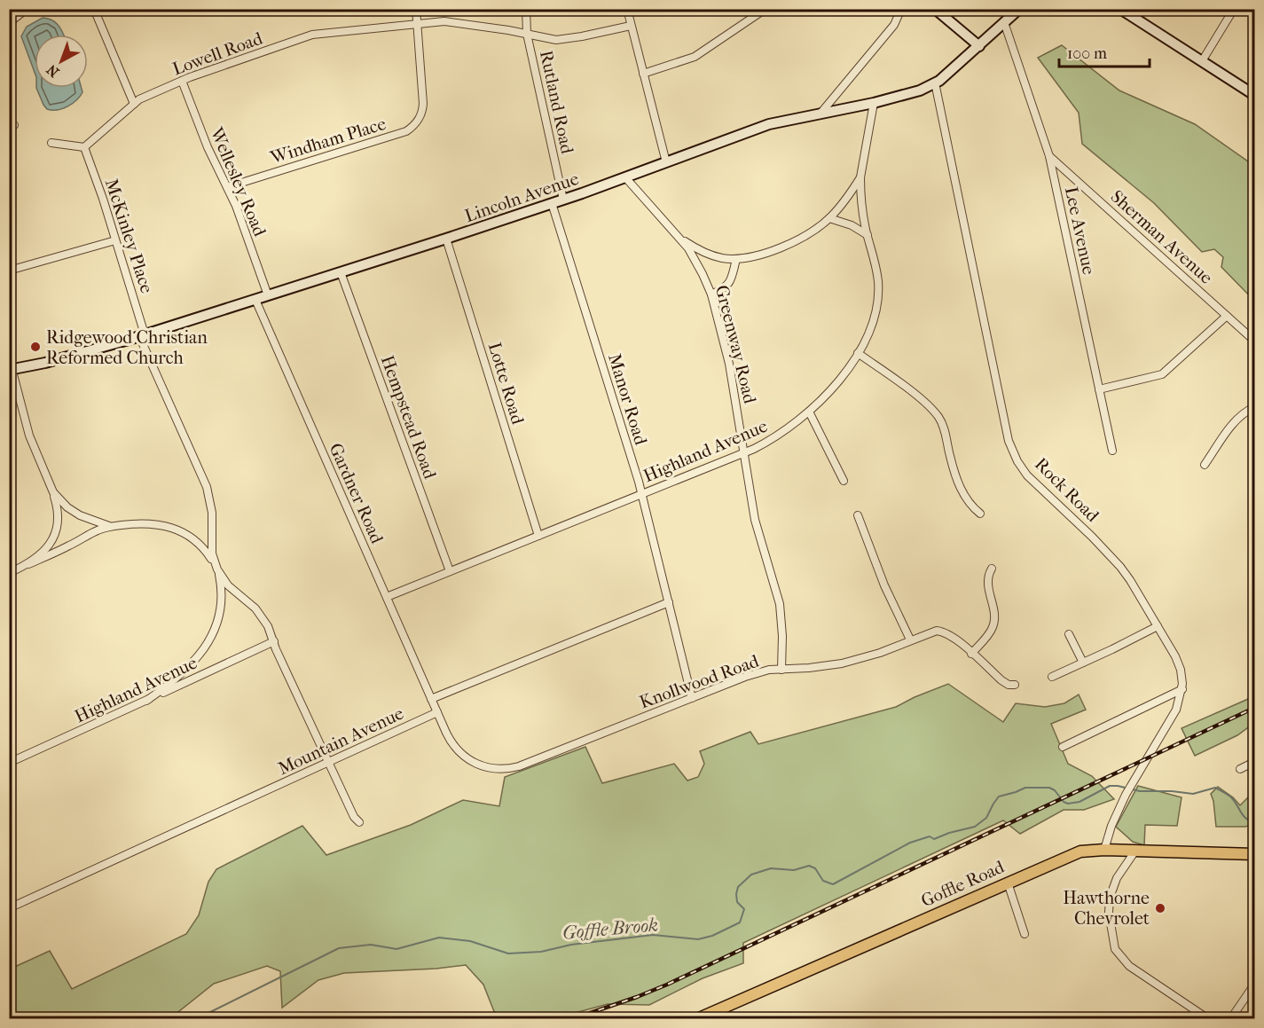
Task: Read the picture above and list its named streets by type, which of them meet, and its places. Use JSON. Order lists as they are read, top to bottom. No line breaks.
{"streets":{"main road":["Lincoln Avenue","Goffle Road"],"street":["Lowell Road","Rutland Road","Windham Place","Wellesley Road","Lee Avenue","McKinley Place","Sherman Avenue","Greenway Road","Lotte Road","Manor Road","Hempstead Road","Highland Avenue","Rock Road","Gardner Road","Knollwood Road","Mountain Avenue"]},"crossings":[["Lowell Road","Rutland Road"],["Lowell Road","Windham Place"],["Lowell Road","Wellesley Road"],["Lowell Road","McKinley Place"],["Rutland Road","Lincoln Avenue"],["Windham Place","Wellesley Road"],["Wellesley Road","Lincoln Avenue"],["Lincoln Avenue","Lee Avenue"],["Lincoln Avenue","McKinley Place"],["Lincoln Avenue","Greenway Road"],["Lincoln Avenue","Lotte Road"],["Lincoln Avenue","Manor Road"],["Lincoln Avenue","Hempstead Road"],["Lincoln Avenue","Highland Avenue"],["Lincoln Avenue","Rock Road"],["Lincoln Avenue","Gardner Road"],["Lee Avenue","Sherman Avenue"],["McKinley Place","Highland Avenue"],["McKinley Place","Mountain Avenue"],["Greenway Road","Highland Avenue"],["Greenway Road","Knollwood Road"],["Lotte Road","Highland Avenue"],["Manor Road","Highland Avenue"],["Manor Road","Knollwood Road"],["Hempstead Road","Highland Avenue"],["Highland Avenue","Gardner Road"],["Rock Road","Goffle Road"],["Knollwood Road","Mountain Avenue"]],"water":["Goffle Brook"],"places":["Ridgewood Christian Reformed Church","Hawthorne Chevrolet"],"scale_bar":"100 m","north":"bottom left"}
